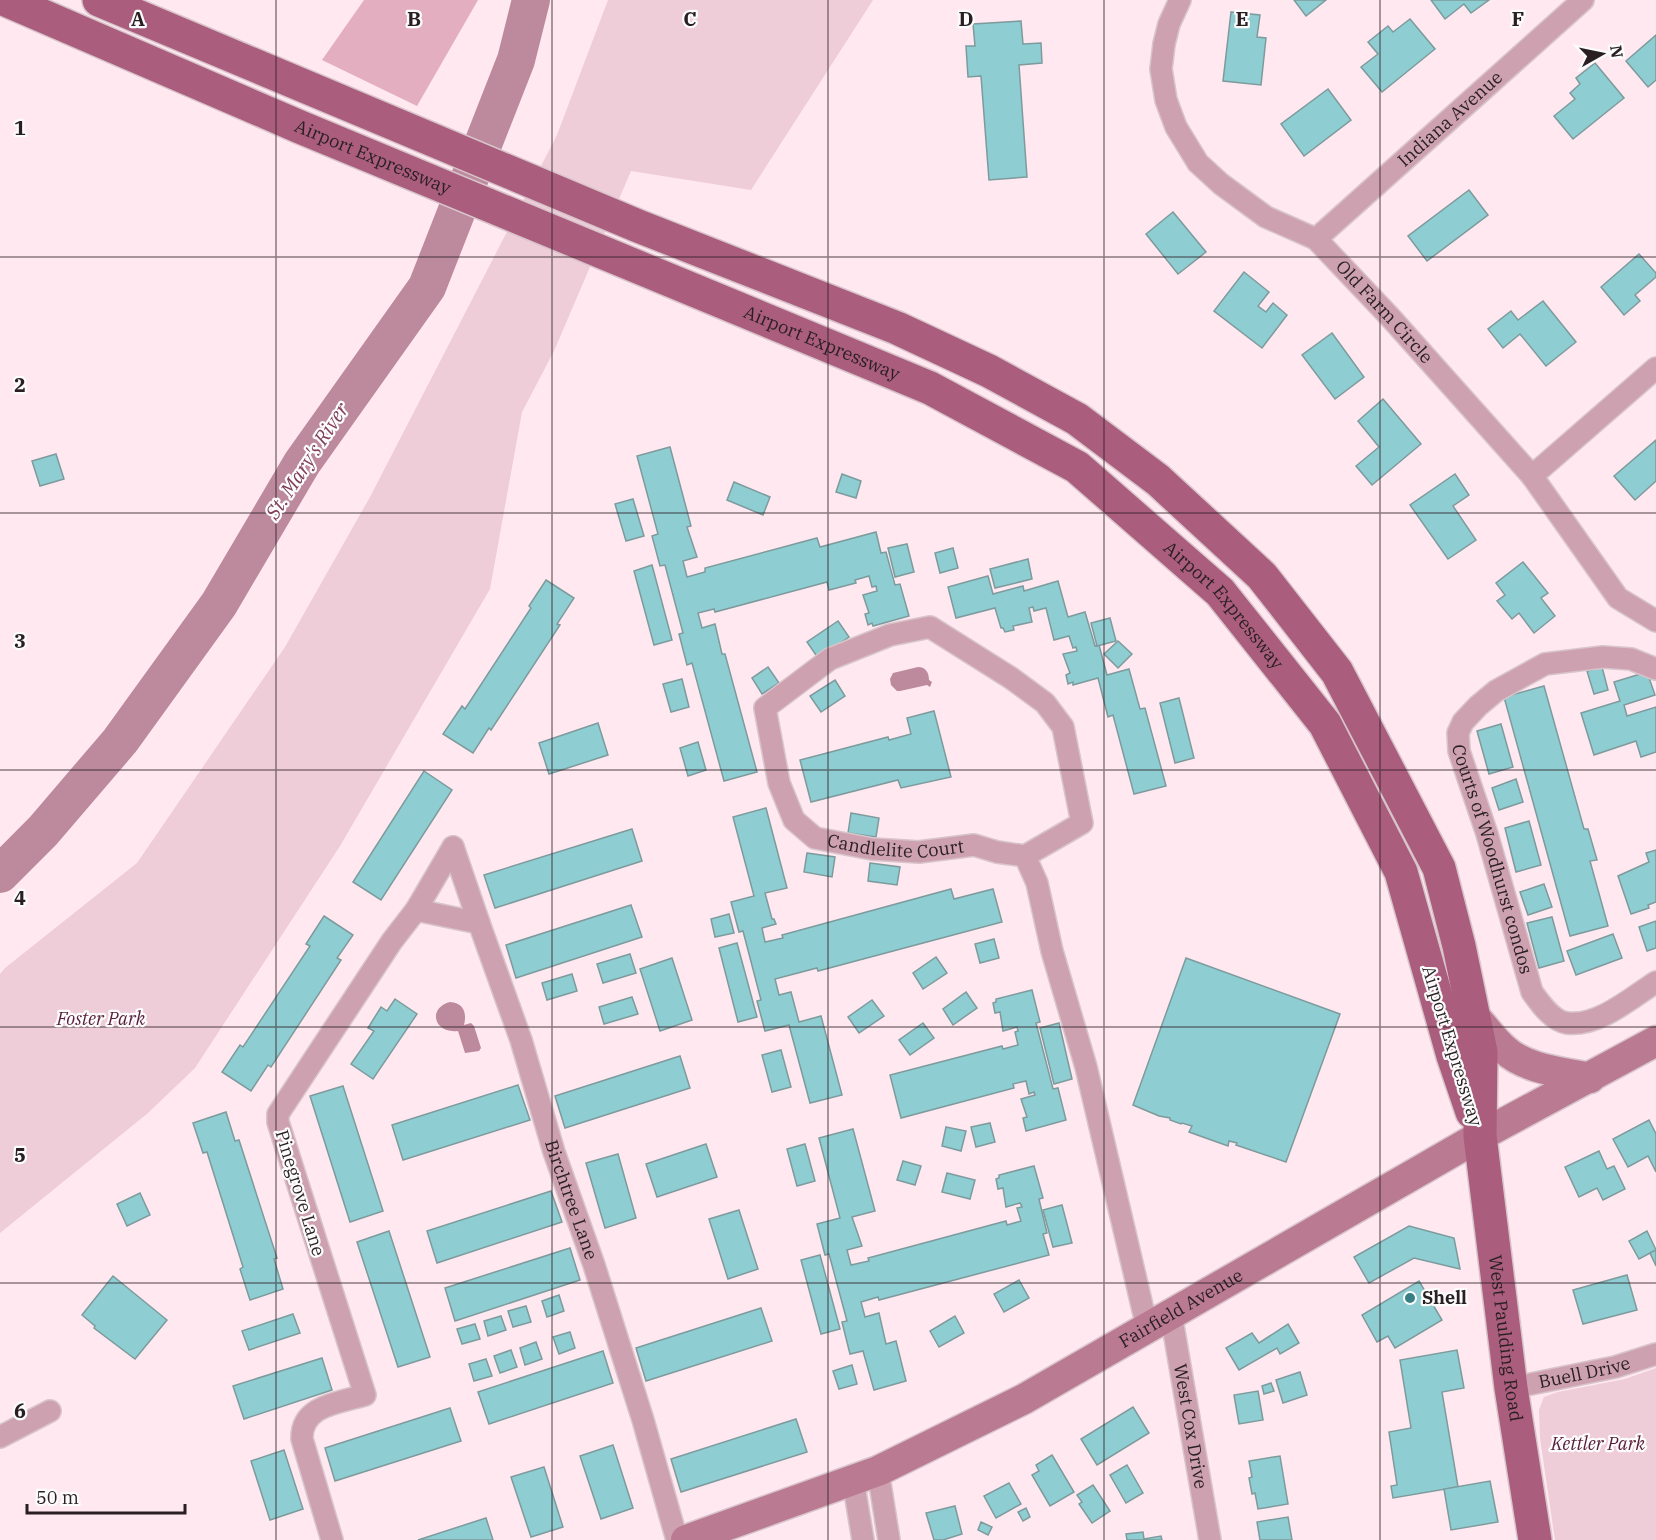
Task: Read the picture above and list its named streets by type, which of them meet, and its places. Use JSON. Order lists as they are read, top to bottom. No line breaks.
{"streets":{"main road":["Airport Expressway","Fairfield Avenue","West Paulding Road"],"street":["Indiana Avenue","Old Farm Circle","Candlelite Court","Courts of Woodhurst condos","Pinegrove Lane","Birchtree Lane","Buell Drive","West Cox Drive"]},"crossings":[["Indiana Avenue","Old Farm Circle"],["Airport Expressway","Fairfield Avenue"],["Airport Expressway","West Paulding Road"],["Pinegrove Lane","Birchtree Lane"],["Fairfield Avenue","West Paulding Road"],["Fairfield Avenue","West Cox Drive"],["West Paulding Road","Buell Drive"]],"water":["St. Mary's River"],"parks":["Foster Park","Kettler Park"],"places":["Shell"],"scale_bar":"50 m","north":"right","grid":{"columns":["A","B","C","D","E","F"],"rows":["1","2","3","4","5","6"]}}
